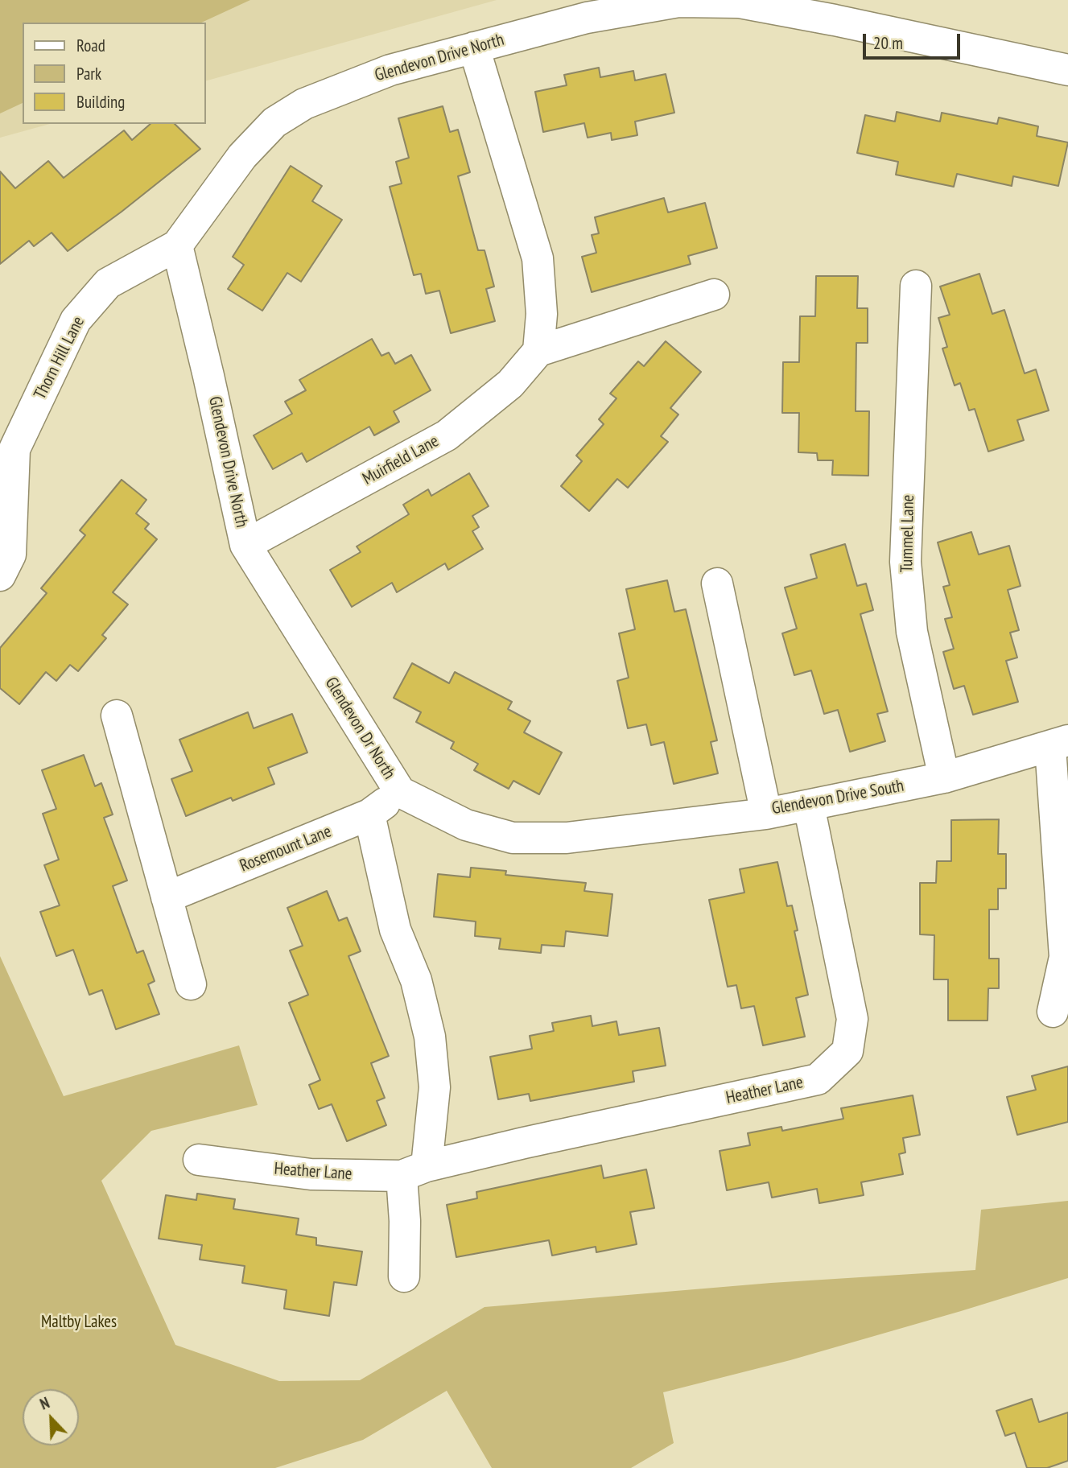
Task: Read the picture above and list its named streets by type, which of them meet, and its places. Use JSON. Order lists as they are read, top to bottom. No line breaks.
{"streets":{"street":["Glendevon Drive North","Thorn Hill Lane","Muirfield Lane","Tummel Lane","Glendevon Dr North","Glendevon Drive South","Rosemount Lane","Heather Lane"]},"crossings":[["Glendevon Drive North","Thorn Hill Lane"],["Glendevon Drive North","Muirfield Lane"],["Glendevon Drive North","Glendevon Dr North"],["Muirfield Lane","Glendevon Dr North"],["Tummel Lane","Glendevon Drive South"],["Glendevon Dr North","Glendevon Drive South"],["Glendevon Dr North","Rosemount Lane"],["Glendevon Drive South","Heather Lane"]],"parks":["Maltby Lakes"],"legend":["Road","Park","Building"],"scale_bar":"20 m","north":"top left"}
